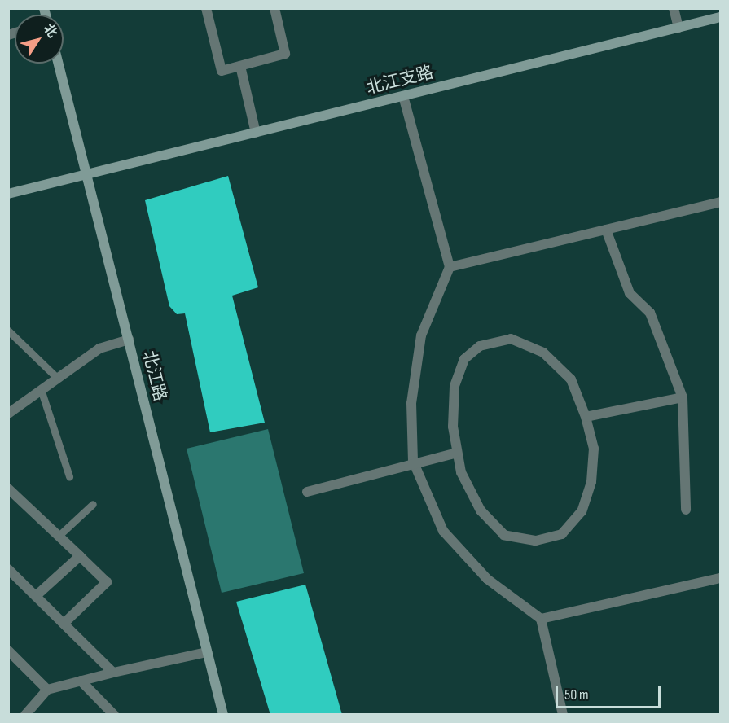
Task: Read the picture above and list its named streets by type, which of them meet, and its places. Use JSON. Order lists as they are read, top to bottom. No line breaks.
{"streets":{"street":["北江支路","北江路"]},"crossings":[["北江支路","北江路"]],"scale_bar":"50 m","north":"top right"}
